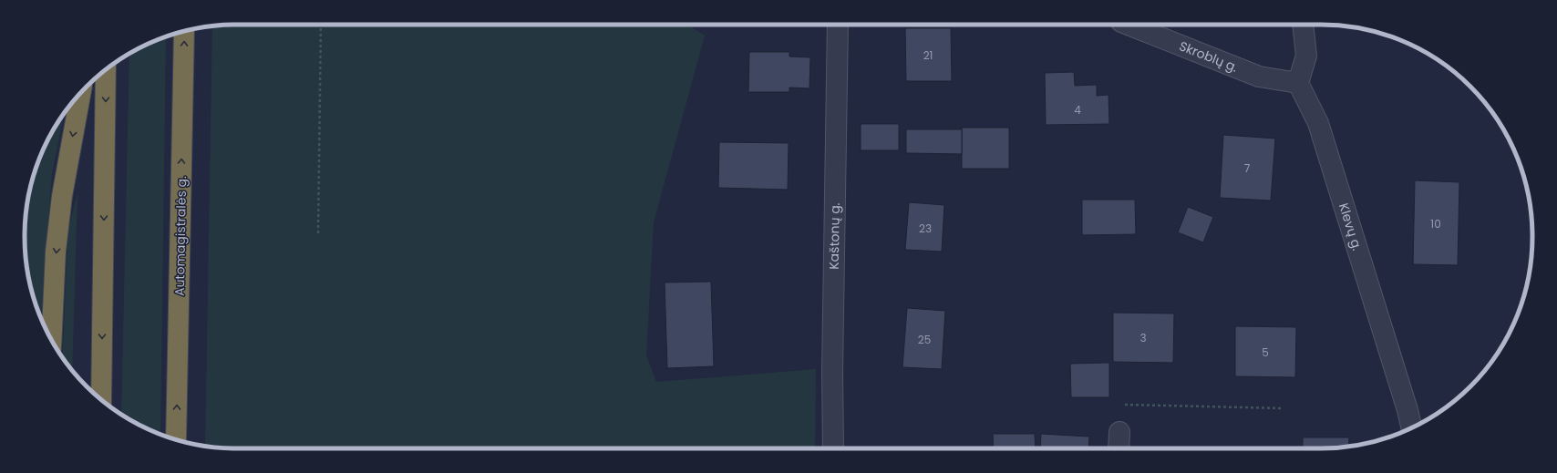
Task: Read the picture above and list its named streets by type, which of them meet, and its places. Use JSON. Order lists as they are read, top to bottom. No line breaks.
{"streets":{"highway":["Automagistralės g."],"street":["Skroblų g.","Klevų g.","Kaštonų g."]},"crossings":[["Skroblų g.","Klevų g."]],"house_numbers":["21","4","7","10","23","3","25","5"]}
